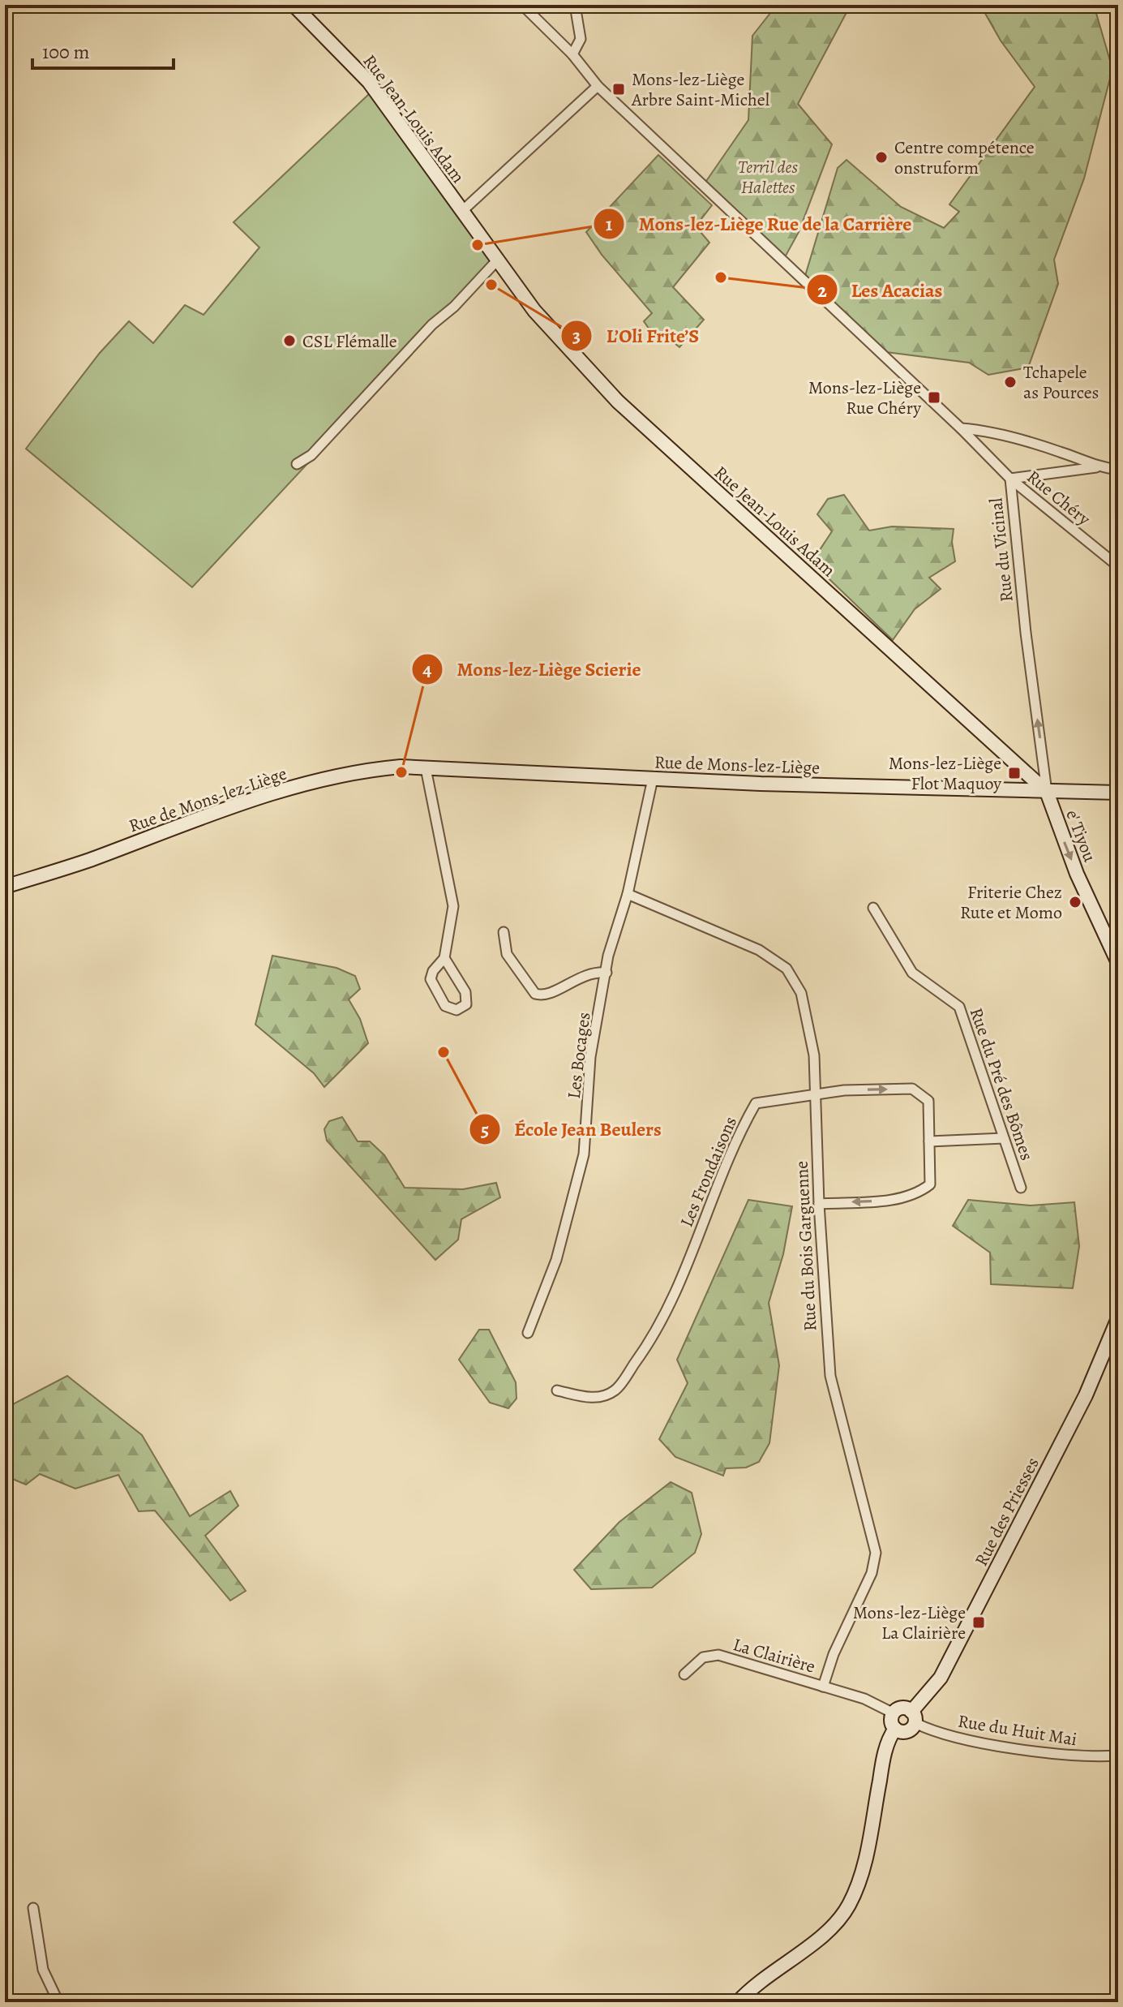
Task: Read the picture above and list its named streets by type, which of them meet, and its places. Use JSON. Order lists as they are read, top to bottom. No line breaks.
{"streets":{"street":["Rue Jean-Louis Adam","Rue Chéry","Rue du Vicinal","Rue de Mons-lez-Liège","e' Tiyou","Les Bocages","Rue du Pré des Bômes","Les Frondaisons","Rue du Bois Garguenne","Rue des Priesses","La Clairière","Rue du Huit Mai"]},"crossings":[["Rue Jean-Louis Adam","Rue du Vicinal"],["Rue Jean-Louis Adam","Rue de Mons-lez-Liège"],["Rue Jean-Louis Adam","e' Tiyou"],["Rue Chéry","Rue du Vicinal"],["Rue du Vicinal","Rue de Mons-lez-Liège"],["Rue du Vicinal","e' Tiyou"],["Rue de Mons-lez-Liège","e' Tiyou"],["Rue de Mons-lez-Liège","Les Bocages"],["Les Bocages","Rue du Bois Garguenne"],["Les Frondaisons","Rue du Bois Garguenne"],["Rue du Bois Garguenne","La Clairière"],["Rue des Priesses","La Clairière"],["Rue des Priesses","Rue du Huit Mai"],["La Clairière","Rue du Huit Mai"]],"one_way":["e' Tiyou"],"parks":["Terril des Halettes"],"places":{"transit":["Mons-lez-Liège Arbre Saint-Michel","Mons-lez-Liège Rue Chéry","Mons-lez-Liège Flot Maquoy","Mons-lez-Liège La Clairière"],"other":["Centre compétence onstruform","Mons-lez-Liège Rue de la Carrière","Les Acacias","L’Oli Frite’S","CSL Flémalle","Tchapele as Pources","Mons-lez-Liège Scierie","Friterie Chez Rute et Momo","École Jean Beulers"]},"scale_bar":"100 m"}
